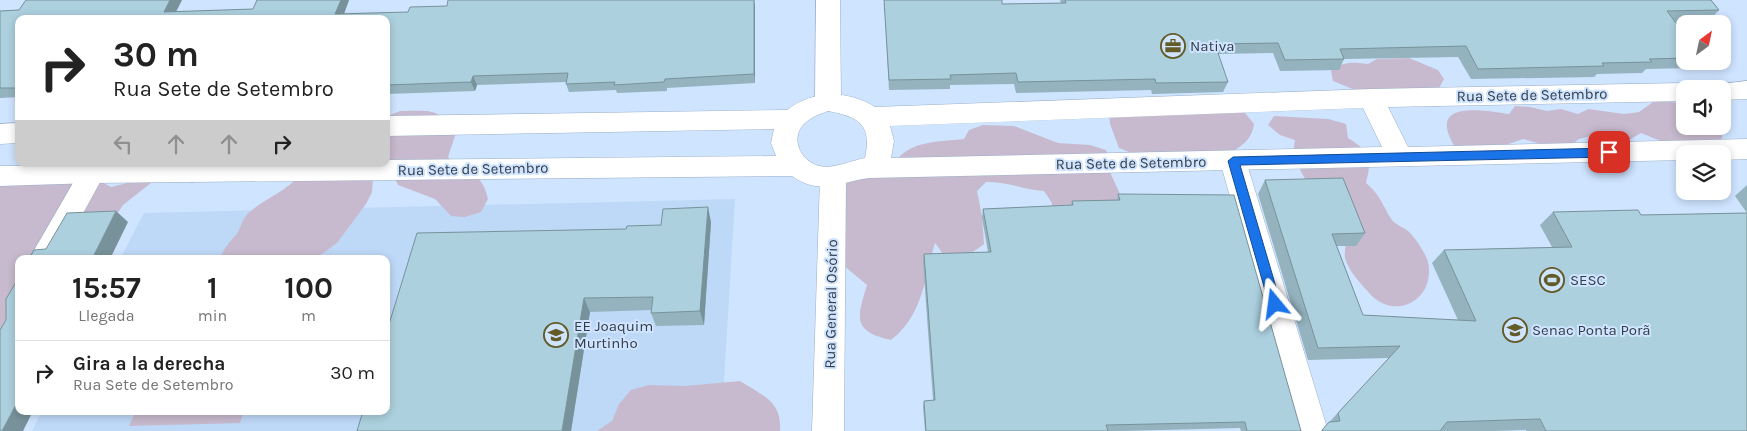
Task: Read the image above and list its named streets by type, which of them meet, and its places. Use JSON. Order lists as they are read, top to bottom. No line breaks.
{"streets":{"main road":["Rua Sete de Setembro","Rua General Osório"]},"crossings":[["Rua Sete de Setembro","Rua General Osório"]],"places":{"office":["Nativa"],"sports":["SESC"],"school or university":["Senac Ponta Porã","EE Joaquim Murtinho"]},"north":"top right","page":{"turn":["30 m","Rua Sete de Setembro"],"eta":["15:57","Llegada","1","min","100","m"],"list":[{"name":"Gira a la derecha","note":"Rua Sete de Setembro","value":"30 m"}]}}
